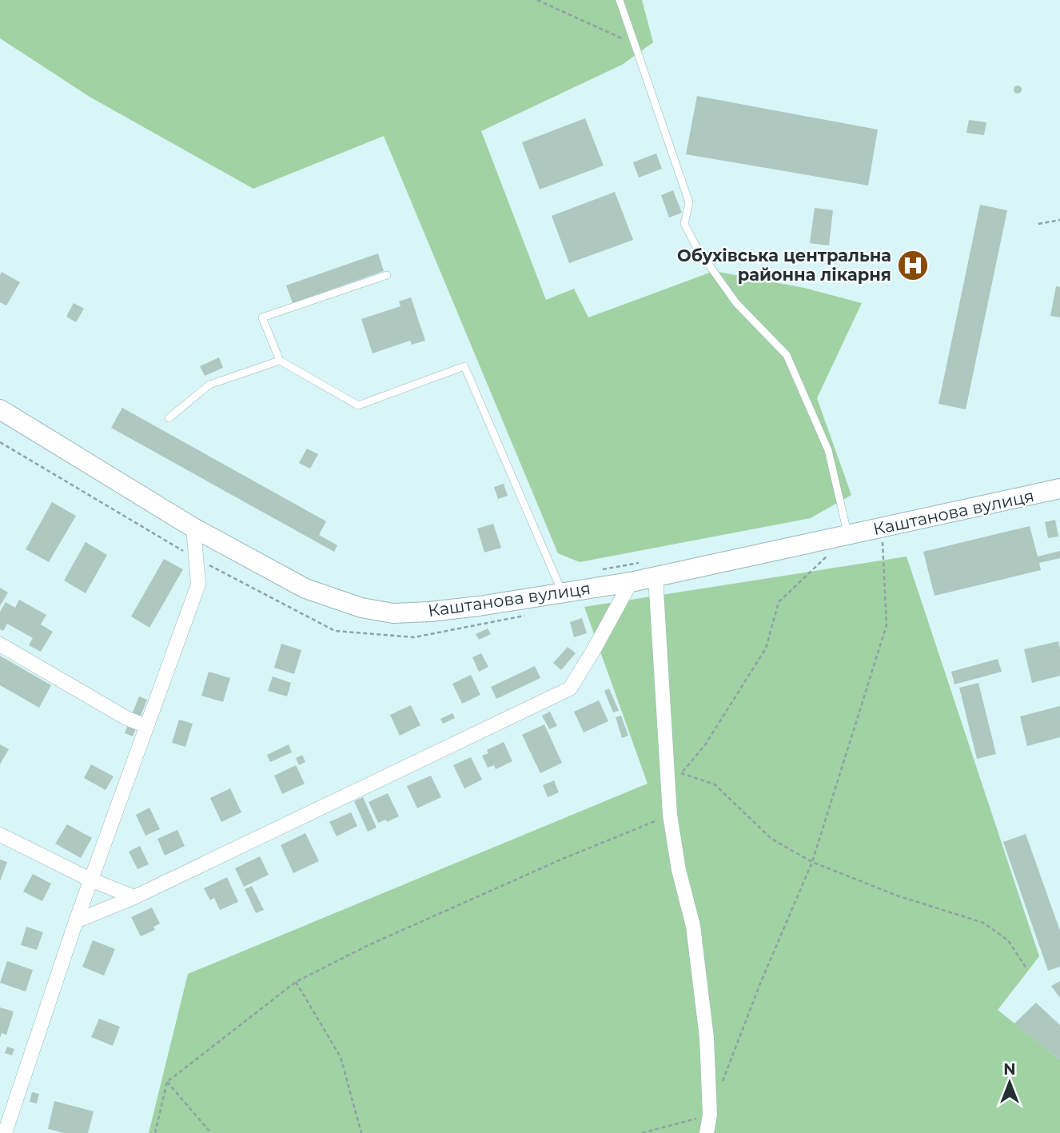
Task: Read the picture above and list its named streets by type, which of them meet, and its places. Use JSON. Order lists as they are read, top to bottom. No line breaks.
{"streets":{"main road":["Каштанова вулиця"]},"places":{"hospital":["Обухівська центральна районна лікарня"]},"north":"top"}
